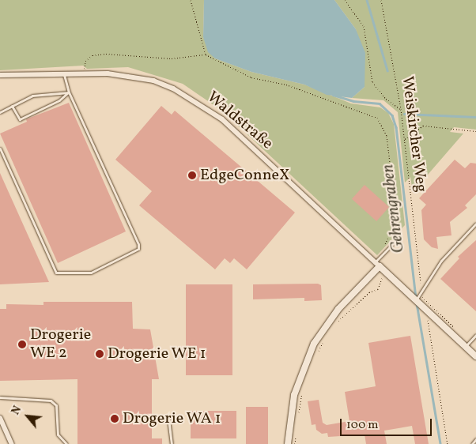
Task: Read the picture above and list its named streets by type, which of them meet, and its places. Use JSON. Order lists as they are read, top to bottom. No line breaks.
{"streets":{"street":["Waldstraße"],"path":["Weiskircher Weg"]},"crossings":[["Waldstraße","Weiskircher Weg"]],"water":["Gehrengraben"],"places":["EdgeConneX","Drogerie WE 2","Drogerie WE 1","Drogerie WA 1"],"scale_bar":"100 m","north":"top left"}
